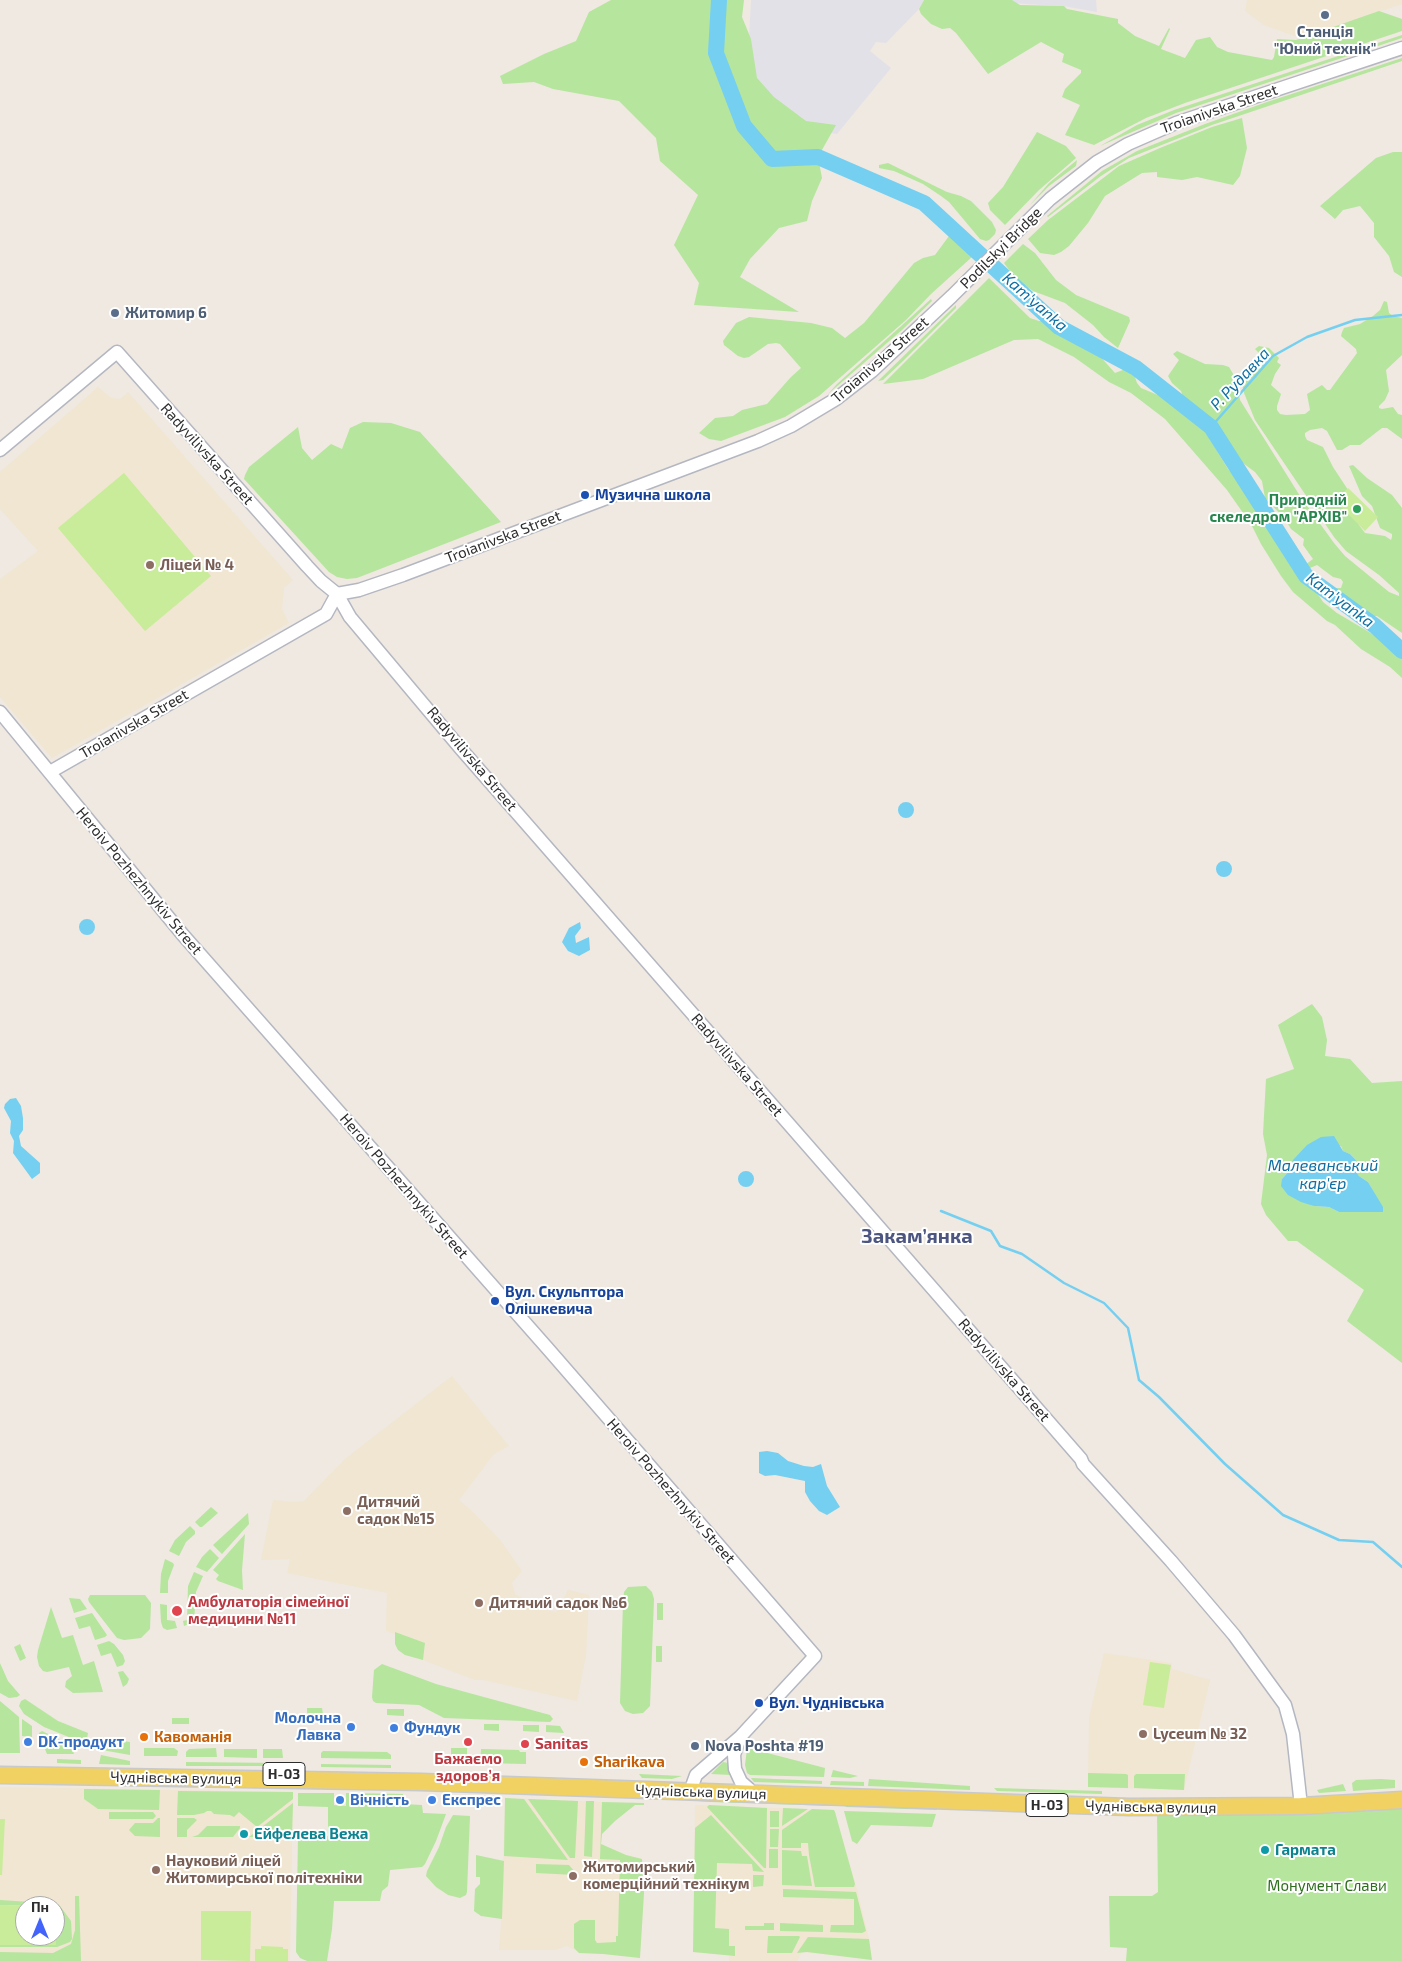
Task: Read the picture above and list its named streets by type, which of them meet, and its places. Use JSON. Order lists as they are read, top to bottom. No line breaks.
{"streets":{"main road":["Н-03","Чуднівська вулиця"],"street":["Troianivska Street","Podilskyi Bridge","Radyvilivska Street","Heroiv Pozhezhnykiv Street"]},"crossings":[["Troianivska Street","Podilskyi Bridge"],["Troianivska Street","Radyvilivska Street"],["Troianivska Street","Heroiv Pozhezhnykiv Street"],["Radyvilivska Street","Чуднівська вулиця"]],"districts":["Закам’янка"],"water":["Kam'yanka","Р. Рудавка","Малеванський кар'єр"],"parks":["Монумент Слави"],"places":["Станція \"Юний технік\"","Житомир 6","Музична школа","Природній скеледром \"АРХІВ\"","Ліцей № 4","Вул. Скульптора Олішкевича","Дитячий садок №15","Дитячий садок №6","Амбулаторія сімейної медицини №11","Вул. Чуднівська","Молочна Лавка","Фундук","Lyceum № 32","Кавоманія","DK-продукт","Бажаємо здоровʼя","Sanitas","Nova Poshta #19","Sharikava","Вічність","Експрес","Ейфелева Вежа","Гармата","Науковий ліцей Житомирської політехніки","Житомирський комерційний технікум"],"north":"top"}
